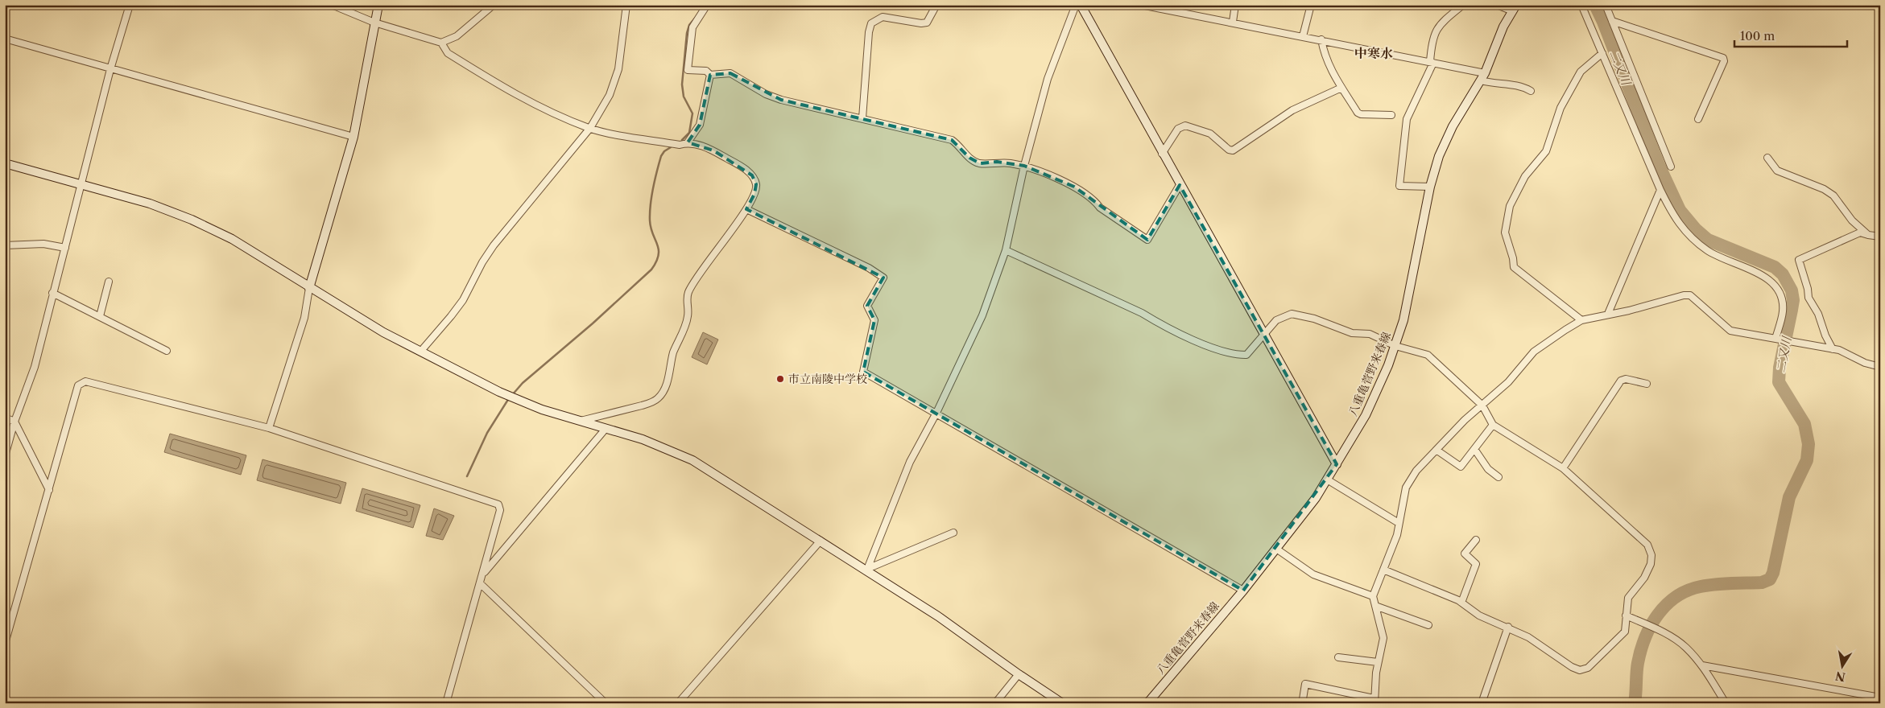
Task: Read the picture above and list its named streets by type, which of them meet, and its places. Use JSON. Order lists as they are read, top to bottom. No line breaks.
{"streets":{"street":["八重亀菅野来春線"]},"districts":["中寒水"],"water":["二又川"],"places":["市立南陵中学校"],"scale_bar":"100 m","north":"bottom"}
